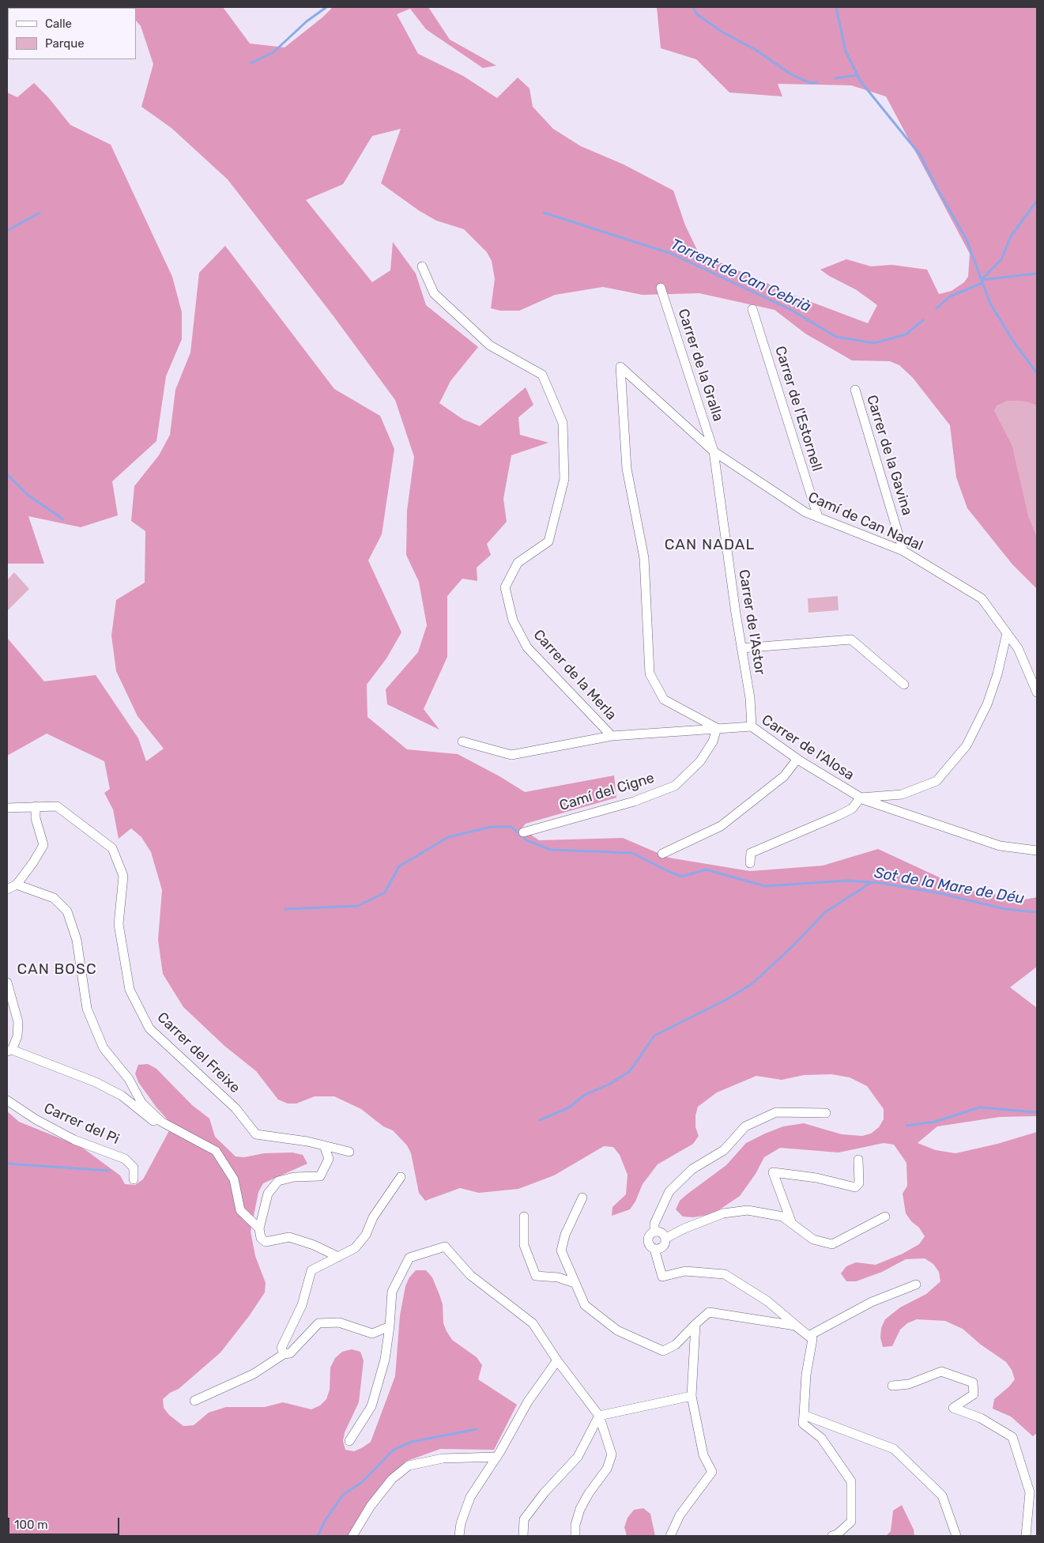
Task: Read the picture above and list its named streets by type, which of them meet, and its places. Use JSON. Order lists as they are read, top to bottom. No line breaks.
{"streets":{"street":["Carrer de la Gralla","Carrer de l'Estornell","Carrer de la Gavina","Camí de Can Nadal","Carrer de l'Astor","Carrer de la Merla","Carrer de l'Alosa","Camí del Cigne","Carrer del Freixe","Carrer del Pi"]},"crossings":[["Carrer de la Gralla","Camí de Can Nadal"],["Carrer de la Gralla","Carrer de l'Astor"],["Carrer de l'Estornell","Camí de Can Nadal"],["Carrer de la Gavina","Camí de Can Nadal"],["Camí de Can Nadal","Carrer de l'Astor"],["Camí de Can Nadal","Carrer de l'Alosa"],["Camí de Can Nadal","Camí del Cigne"],["Carrer de l'Astor","Carrer de l'Alosa"],["Carrer de la Merla","Carrer de l'Alosa"],["Carrer de l'Alosa","Camí del Cigne"]],"districts":["CAN NADAL","CAN BOSC"],"water":["Torrent de Can Cebrià","Sot de la Mare de Déu"],"legend":["Calle","Parque"],"scale_bar":"100 m"}
